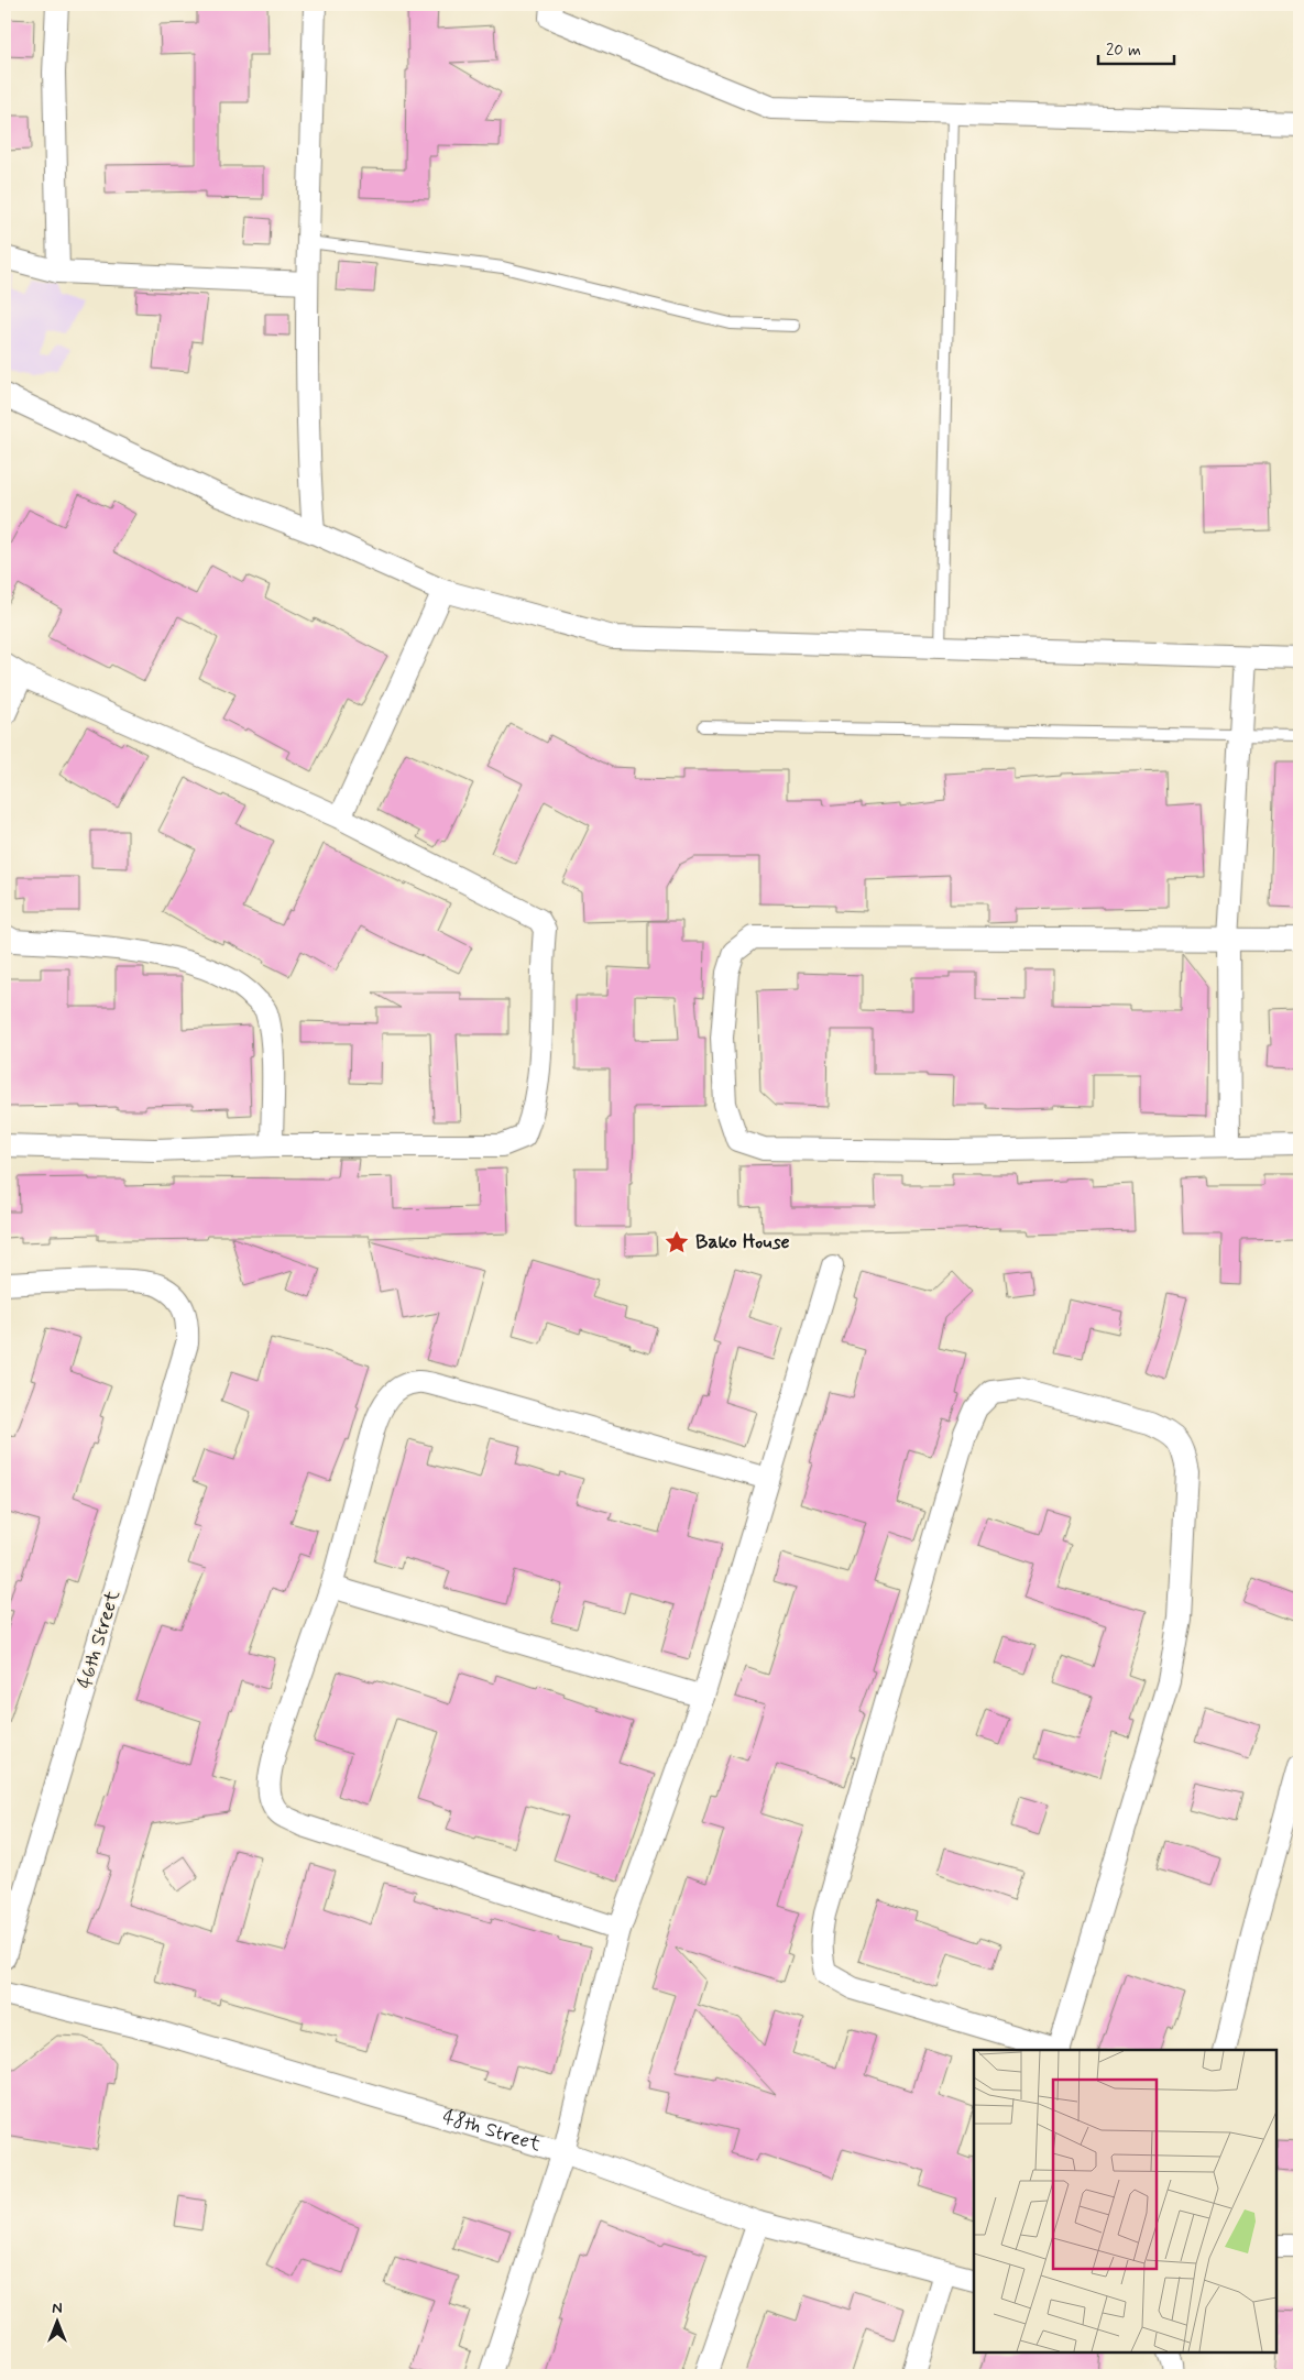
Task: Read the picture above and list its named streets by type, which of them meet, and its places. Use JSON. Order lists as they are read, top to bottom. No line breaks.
{"streets":{"street":["46th Street","48th Street"]},"places":{"place":["Bako House"]},"scale_bar":"20 m","north":"top"}
